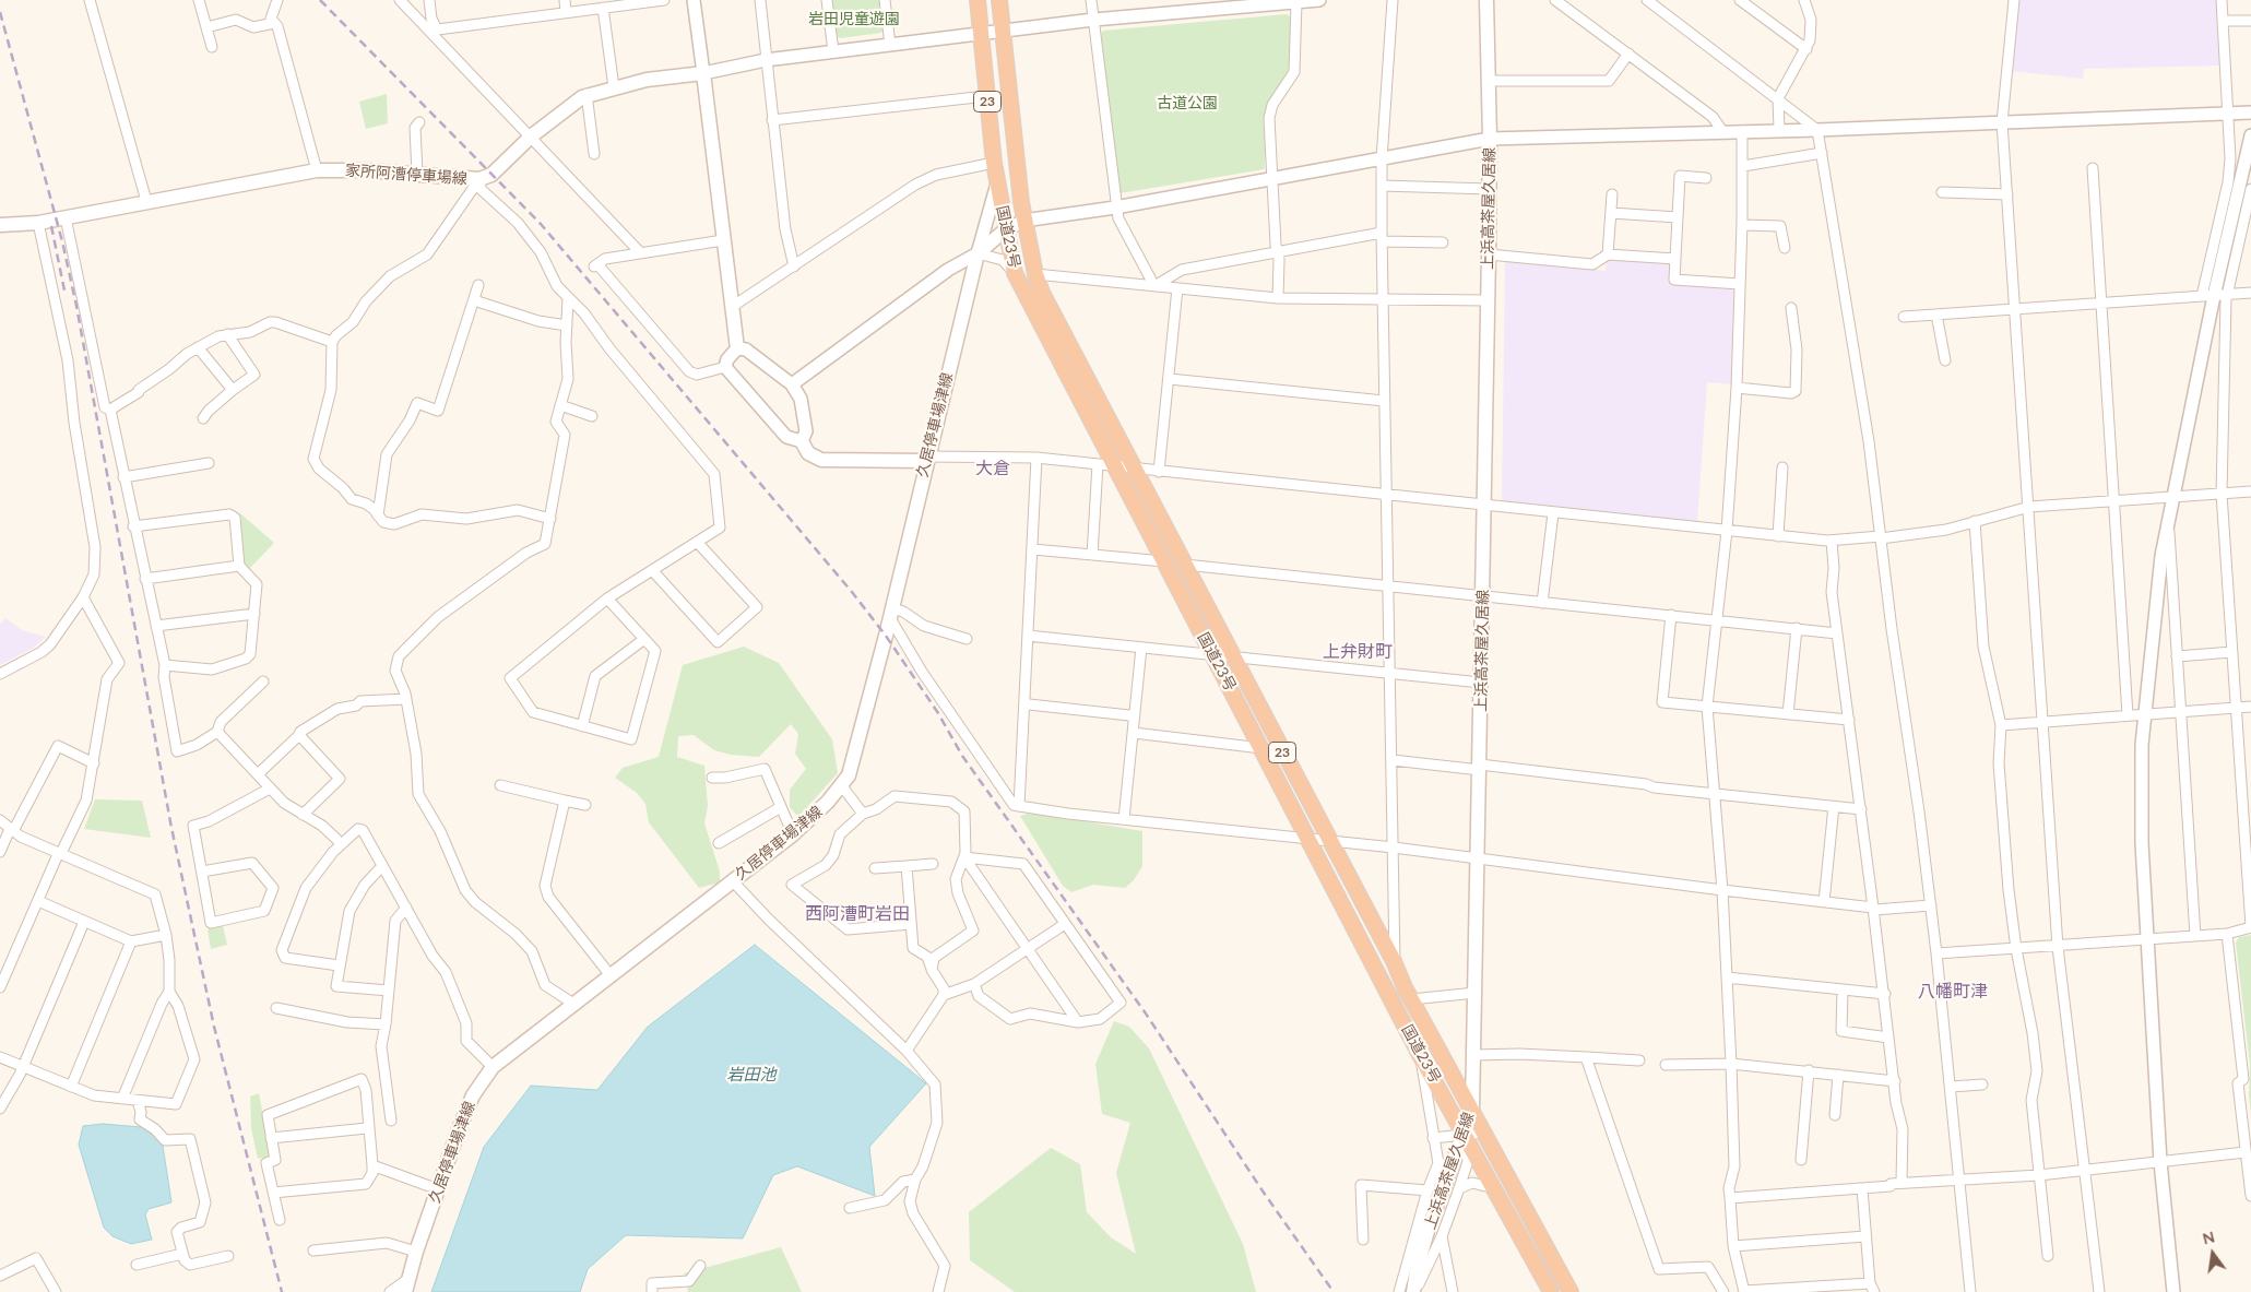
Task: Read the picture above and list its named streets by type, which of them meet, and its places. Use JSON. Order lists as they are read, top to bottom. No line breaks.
{"streets":{"highway":["23","国道23号"],"main road":["家所阿漕停車場線","上浜高茶屋久居線","久居停車場津線"]},"crossings":[["上浜高茶屋久居線","国道23号"]],"districts":["大倉","上弁財町","西阿漕町岩田","八幡町津"],"water":["岩田池"],"parks":["岩田児童遊園","古道公園"],"north":"top"}
